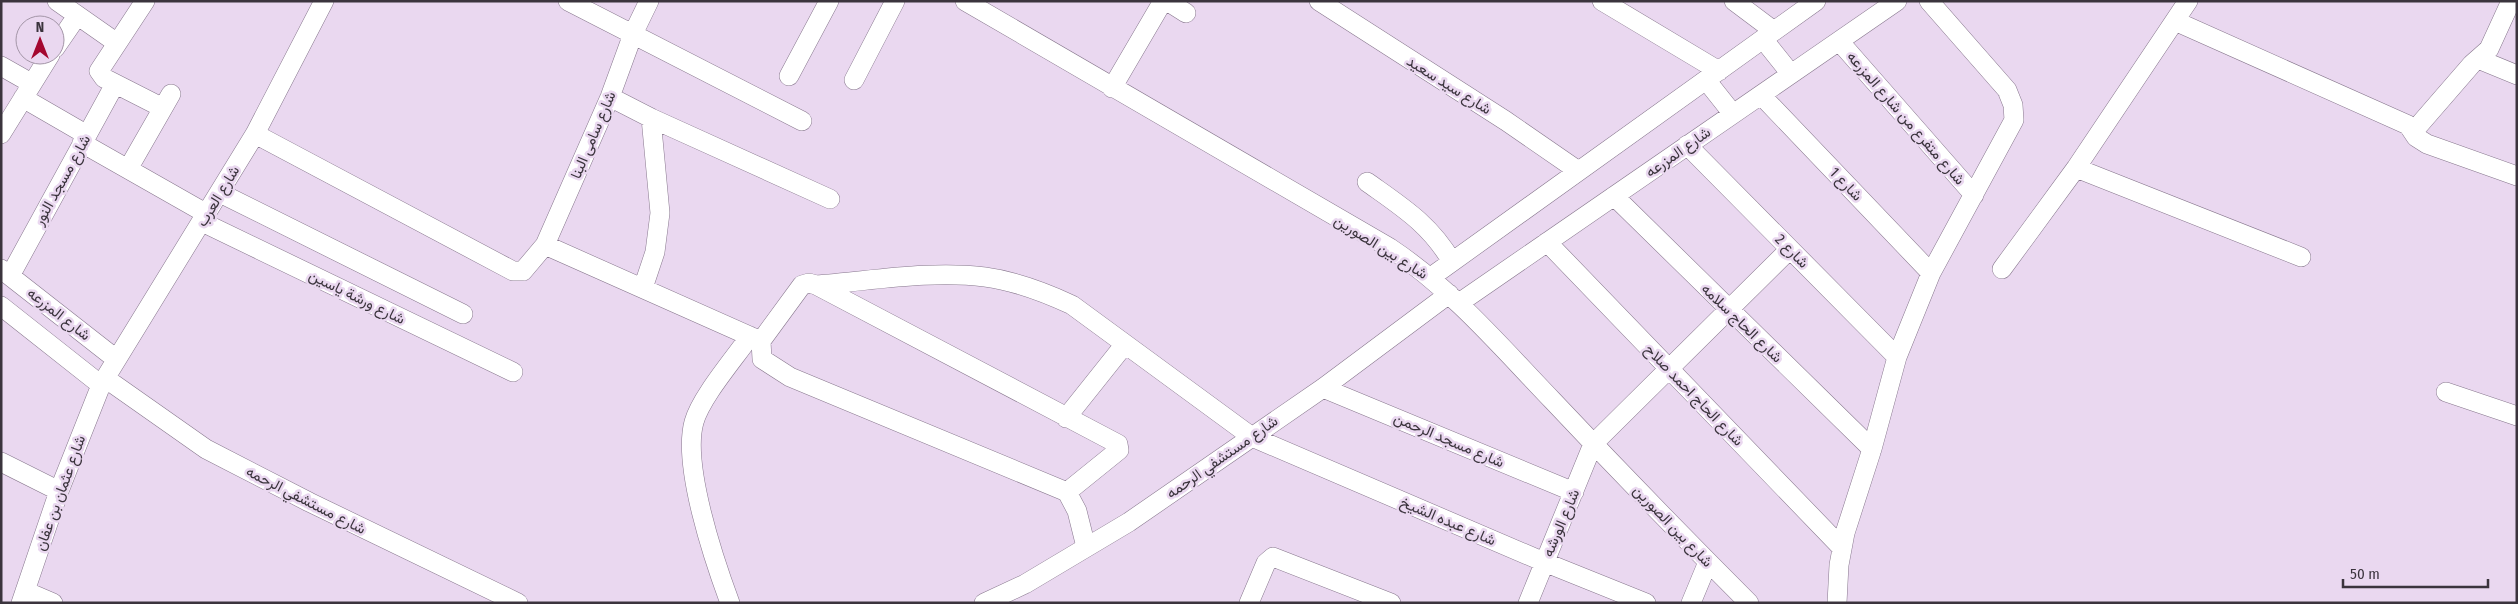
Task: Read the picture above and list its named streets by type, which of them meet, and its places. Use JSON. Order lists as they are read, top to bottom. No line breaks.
{"streets":{"street":["شارع سيد سعيد","شارع متفرع من شارع المزرعه","شارع سامى البنا","شارع المزرعه","شارع مسجد النور","شارع 1","شارع العرب","شارع بين الصورين","شارع 2","شارع ورشة ياسين","شارع الحاج سلامه","شارع الحاج احمد صلاح","شارع مسجد الرحمن","شارع مستشفي الرحمه","شارع عثمان بن عفان","شارع عبده الشيخ","شارع الورشه"]},"crossings":[["شارع متفرع من شارع المزرعه","شارع المزرعه"],["شارع سامى البنا","شارع العرب"],["شارع المزرعه","شارع مسجد النور"],["شارع المزرعه","شارع 1"],["شارع المزرعه","شارع العرب"],["شارع المزرعه","شارع بين الصورين"],["شارع المزرعه","شارع 2"],["شارع المزرعه","شارع الحاج سلامه"],["شارع المزرعه","شارع الحاج احمد صلاح"],["شارع المزرعه","شارع مستشفي الرحمه"],["شارع مسجد النور","شارع ورشة ياسين"],["شارع العرب","شارع ورشة ياسين"],["شارع العرب","شارع مستشفي الرحمه"],["شارع العرب","شارع عثمان بن عفان"],["شارع بين الصورين","شارع مستشفي الرحمه"],["شارع بين الصورين","شارع الورشه"],["شارع مسجد الرحمن","شارع مستشفي الرحمه"],["شارع مسجد الرحمن","شارع الورشه"],["شارع مستشفي الرحمه","شارع عثمان بن عفان"],["شارع مستشفي الرحمه","شارع عبده الشيخ"],["شارع عبده الشيخ","شارع الورشه"]],"scale_bar":"50 m","north":"top"}
